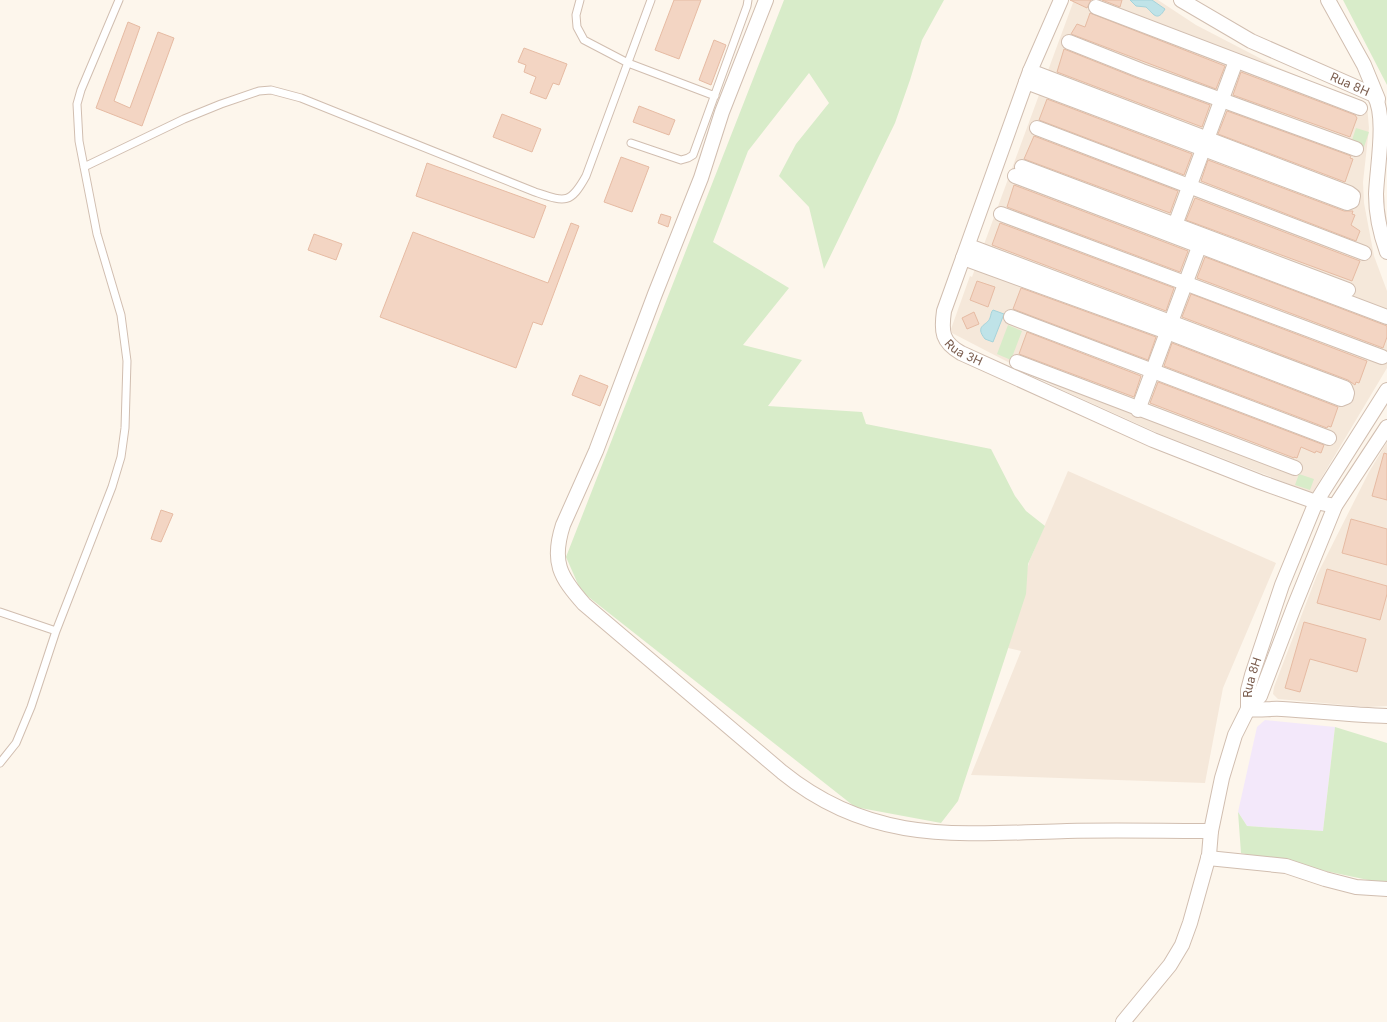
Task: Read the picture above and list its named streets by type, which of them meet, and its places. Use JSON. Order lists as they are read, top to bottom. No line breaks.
{"streets":{"street":["Rua 8H","Rua 3H"]},"crossings":[["Rua 8H","Rua 3H"]]}
